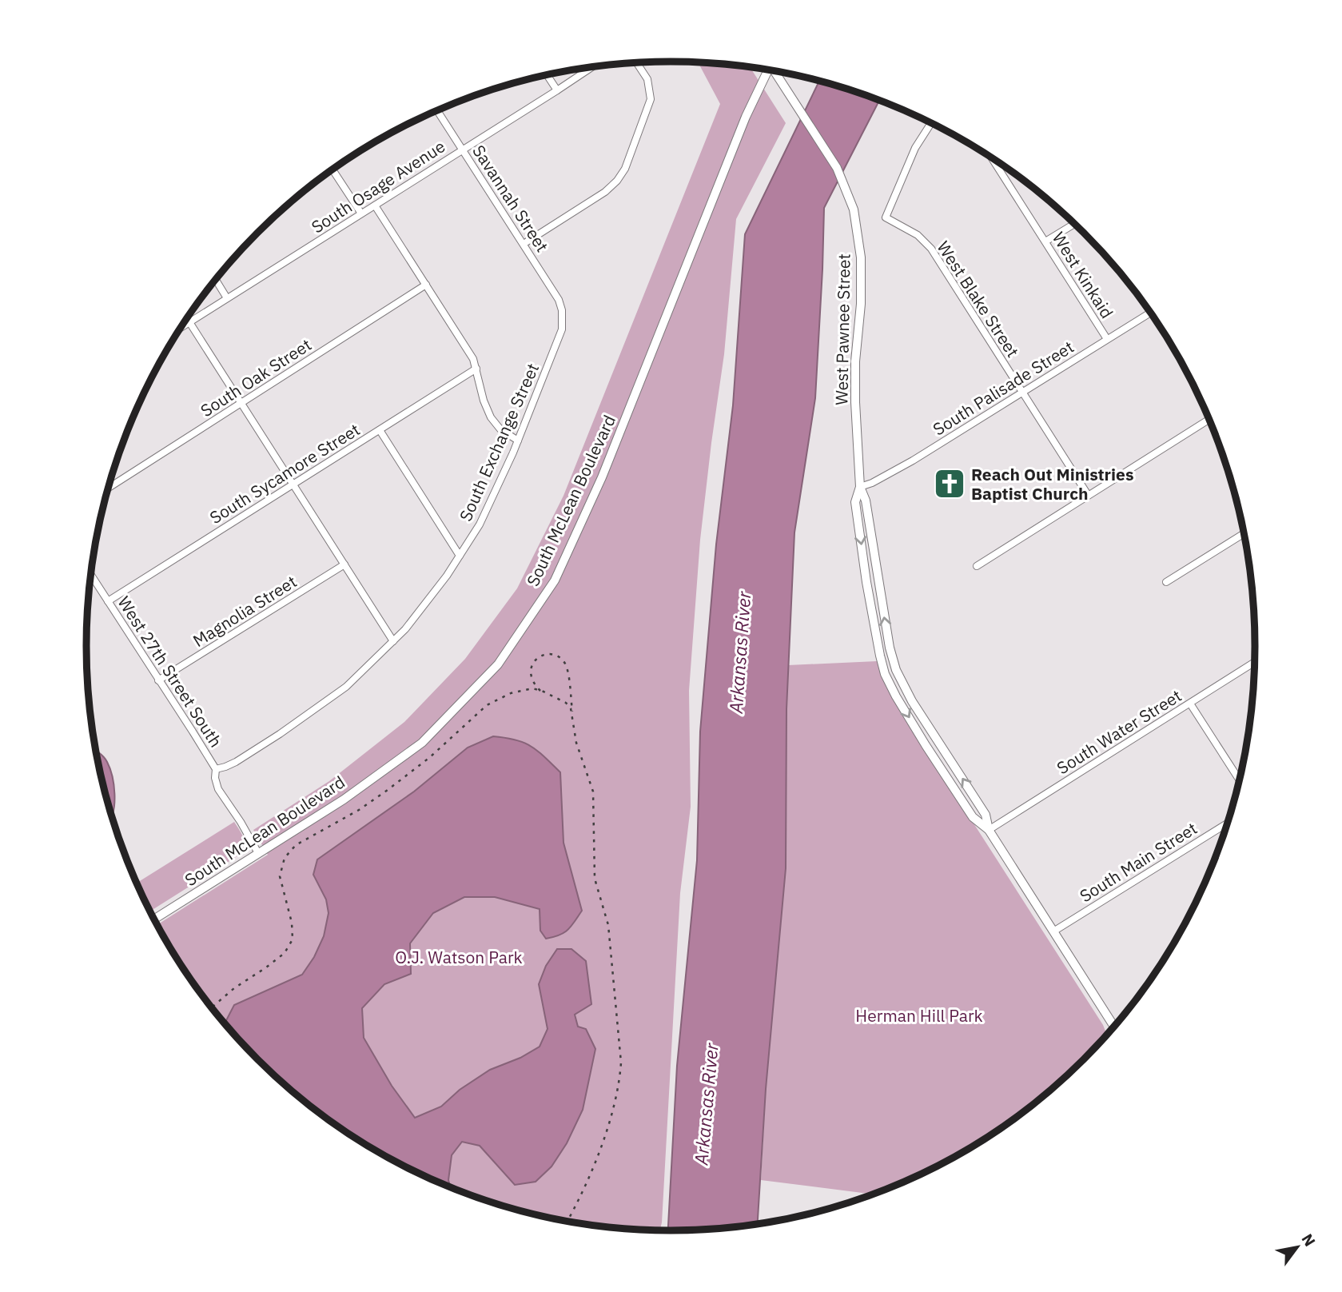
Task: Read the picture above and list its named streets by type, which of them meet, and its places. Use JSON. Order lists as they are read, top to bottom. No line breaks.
{"streets":{"main road":["West Pawnee Street","South McLean Boulevard"],"street":["South Osage Avenue","Savannah Street","West Kinkaid","West Blake Street","South Oak Street","South Palisade Street","South Exchange Street","South Sycamore Street","Magnolia Street","West 27th Street South","South Water Street","South Main Street"]},"crossings":[["South Osage Avenue","Savannah Street"],["Savannah Street","South Exchange Street"],["West Kinkaid","South Palisade Street"],["West Blake Street","South Palisade Street"],["West Pawnee Street","South Palisade Street"],["West Pawnee Street","South Water Street"],["West Pawnee Street","South Main Street"],["South Exchange Street","West 27th Street South"],["South Sycamore Street","West 27th Street South"],["South McLean Boulevard","West 27th Street South"],["Magnolia Street","West 27th Street South"]],"water":["Arkansas River"],"parks":["O.J. Watson Park","Herman Hill Park"],"places":{"church":["Reach Out Ministries Baptist Church"]},"north":"top right"}
